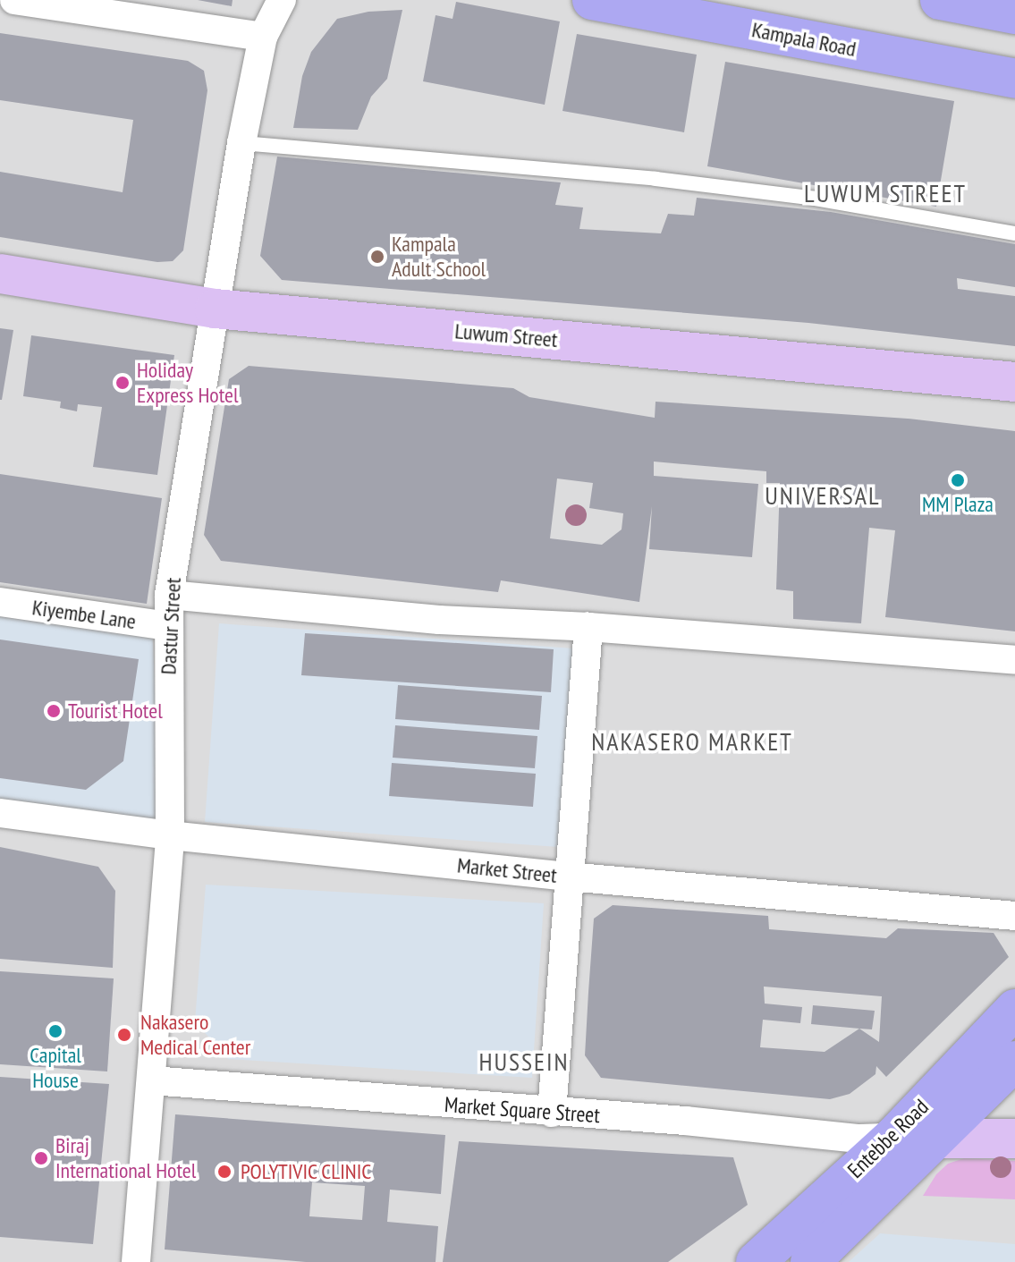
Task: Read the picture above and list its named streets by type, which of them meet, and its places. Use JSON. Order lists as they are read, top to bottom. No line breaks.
{"streets":{"main road":["Kampala Road","Luwum Street","Entebbe Road"],"street":["Kiyembe Lane","Dastur Street","Market Street","Market Square Street"]},"crossings":[["Luwum Street","Dastur Street"],["Kiyembe Lane","Dastur Street"],["Dastur Street","Market Street"],["Dastur Street","Market Square Street"],["Market Square Street","Entebbe Road"]],"districts":["LUWUM STREET","UNIVERSAL","NAKASERO MARKET","HUSSEIN"],"places":["Kampala Adult School","Holiday Express Hotel","MM Plaza","Tourist Hotel","Capital House","Nakasero Medical Center","Biraj International Hotel","POLYTIVIC CLINIC"]}
